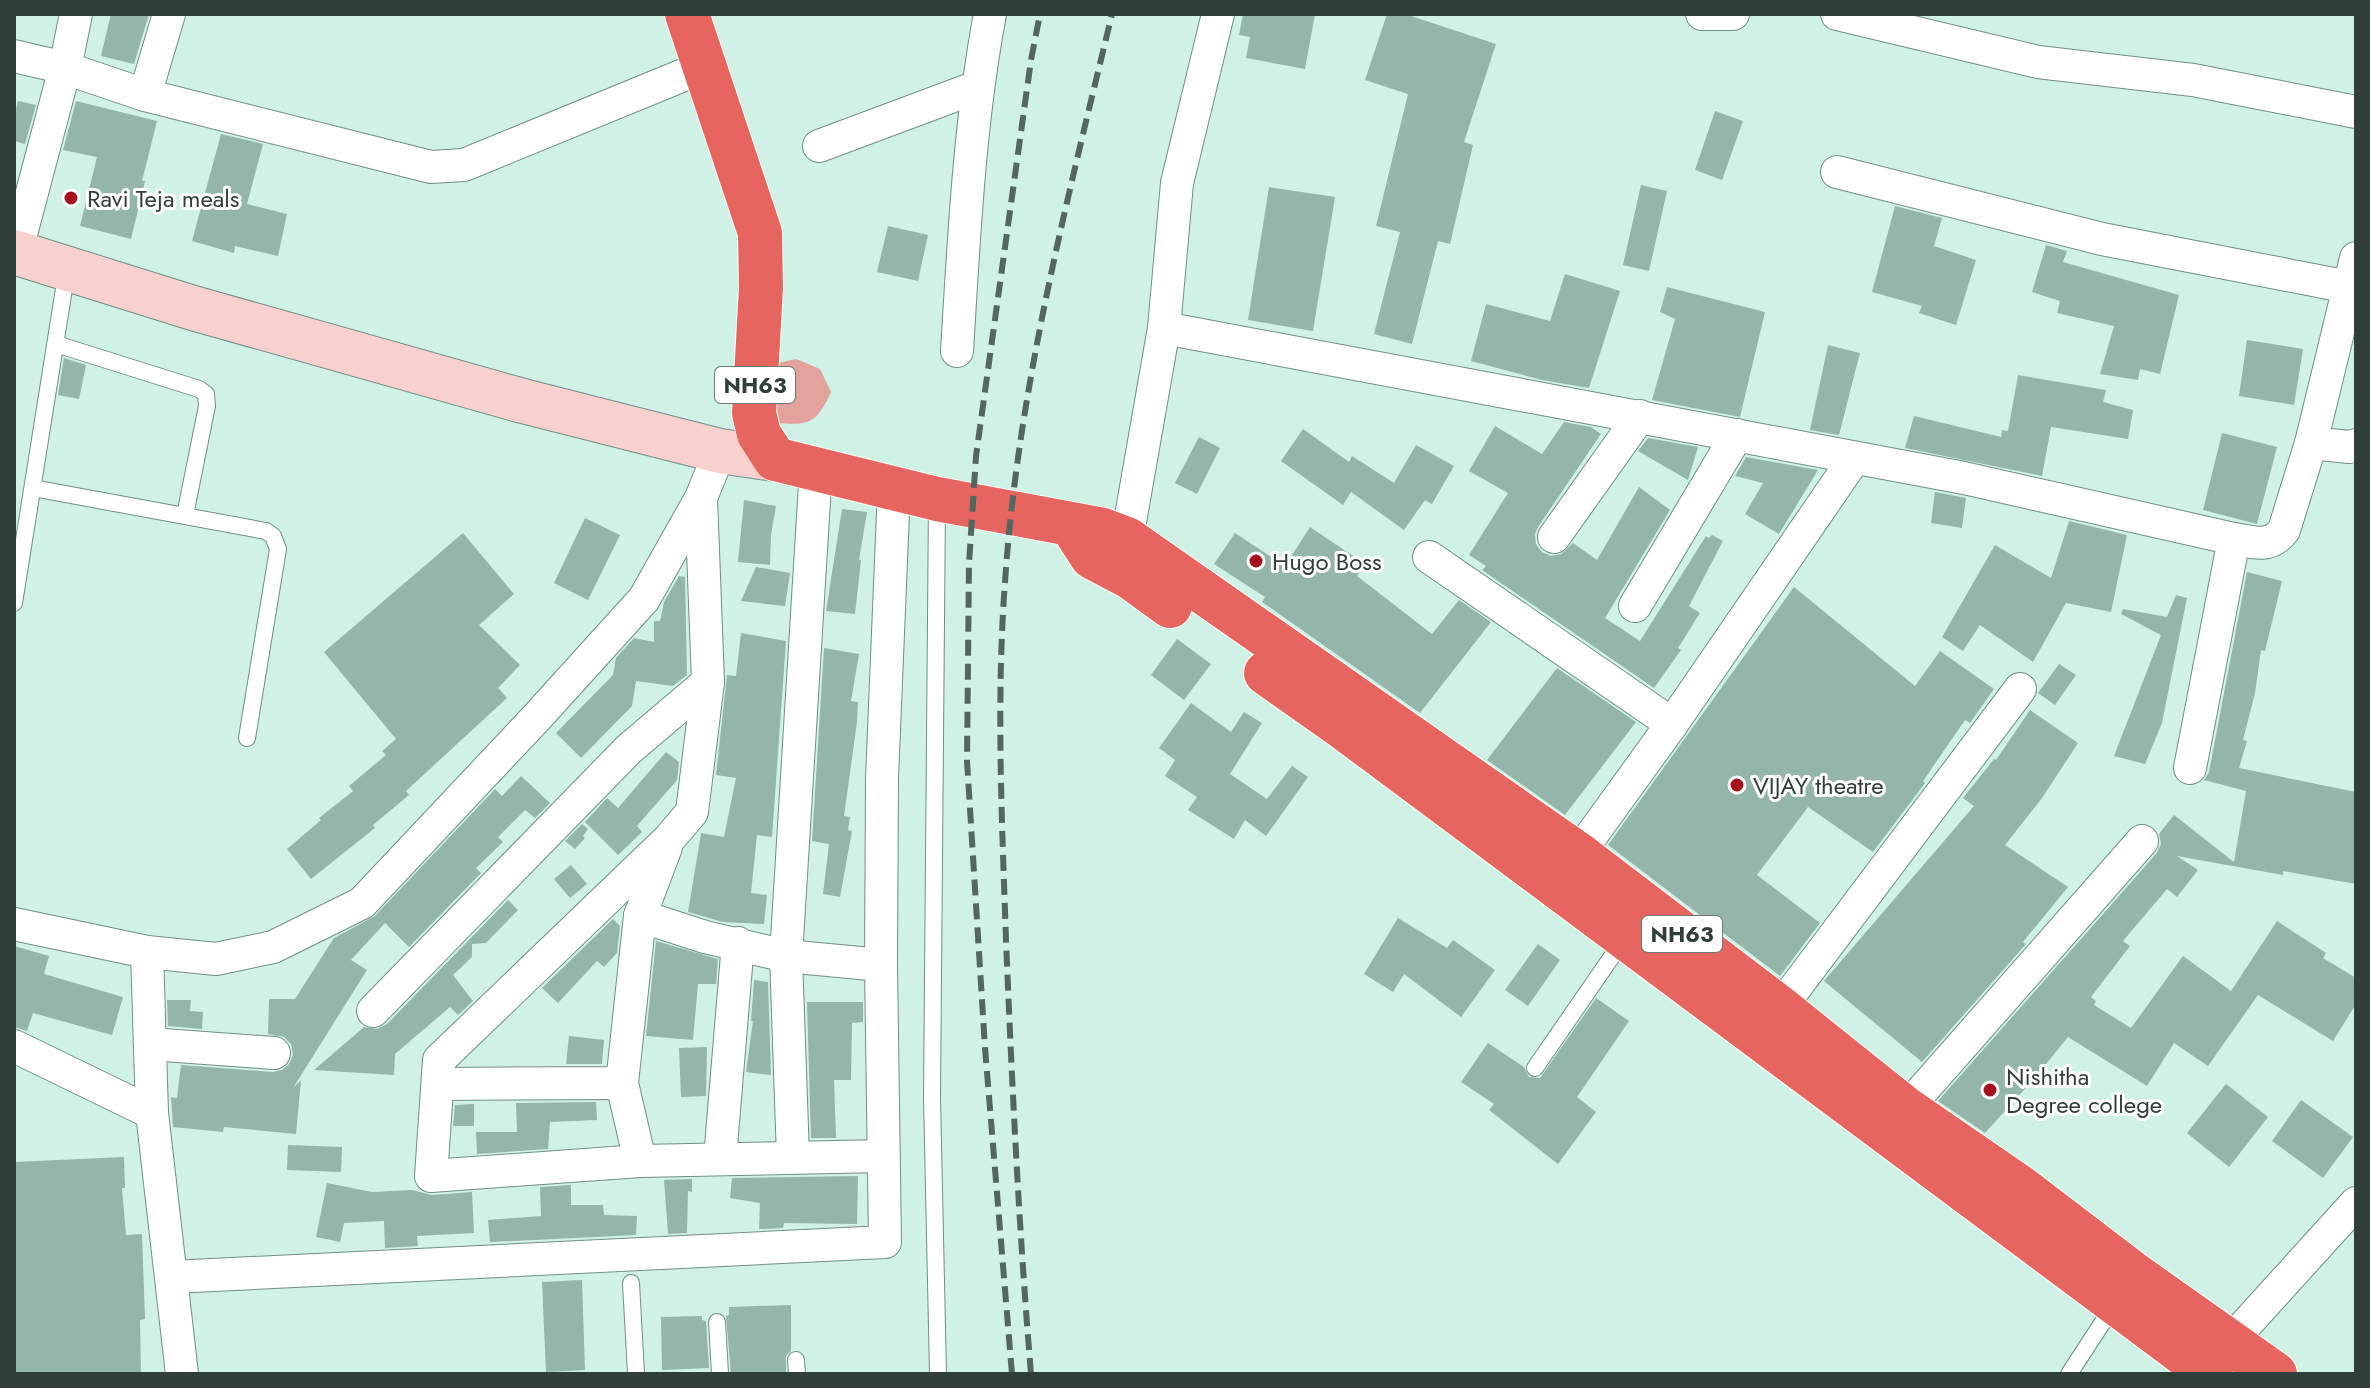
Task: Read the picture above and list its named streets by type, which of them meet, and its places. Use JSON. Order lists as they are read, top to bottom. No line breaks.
{"streets":{"highway":["NH63"]},"places":["Ravi Teja meals","Hugo Boss","VIJAY theatre","Nishitha Degree college"]}
